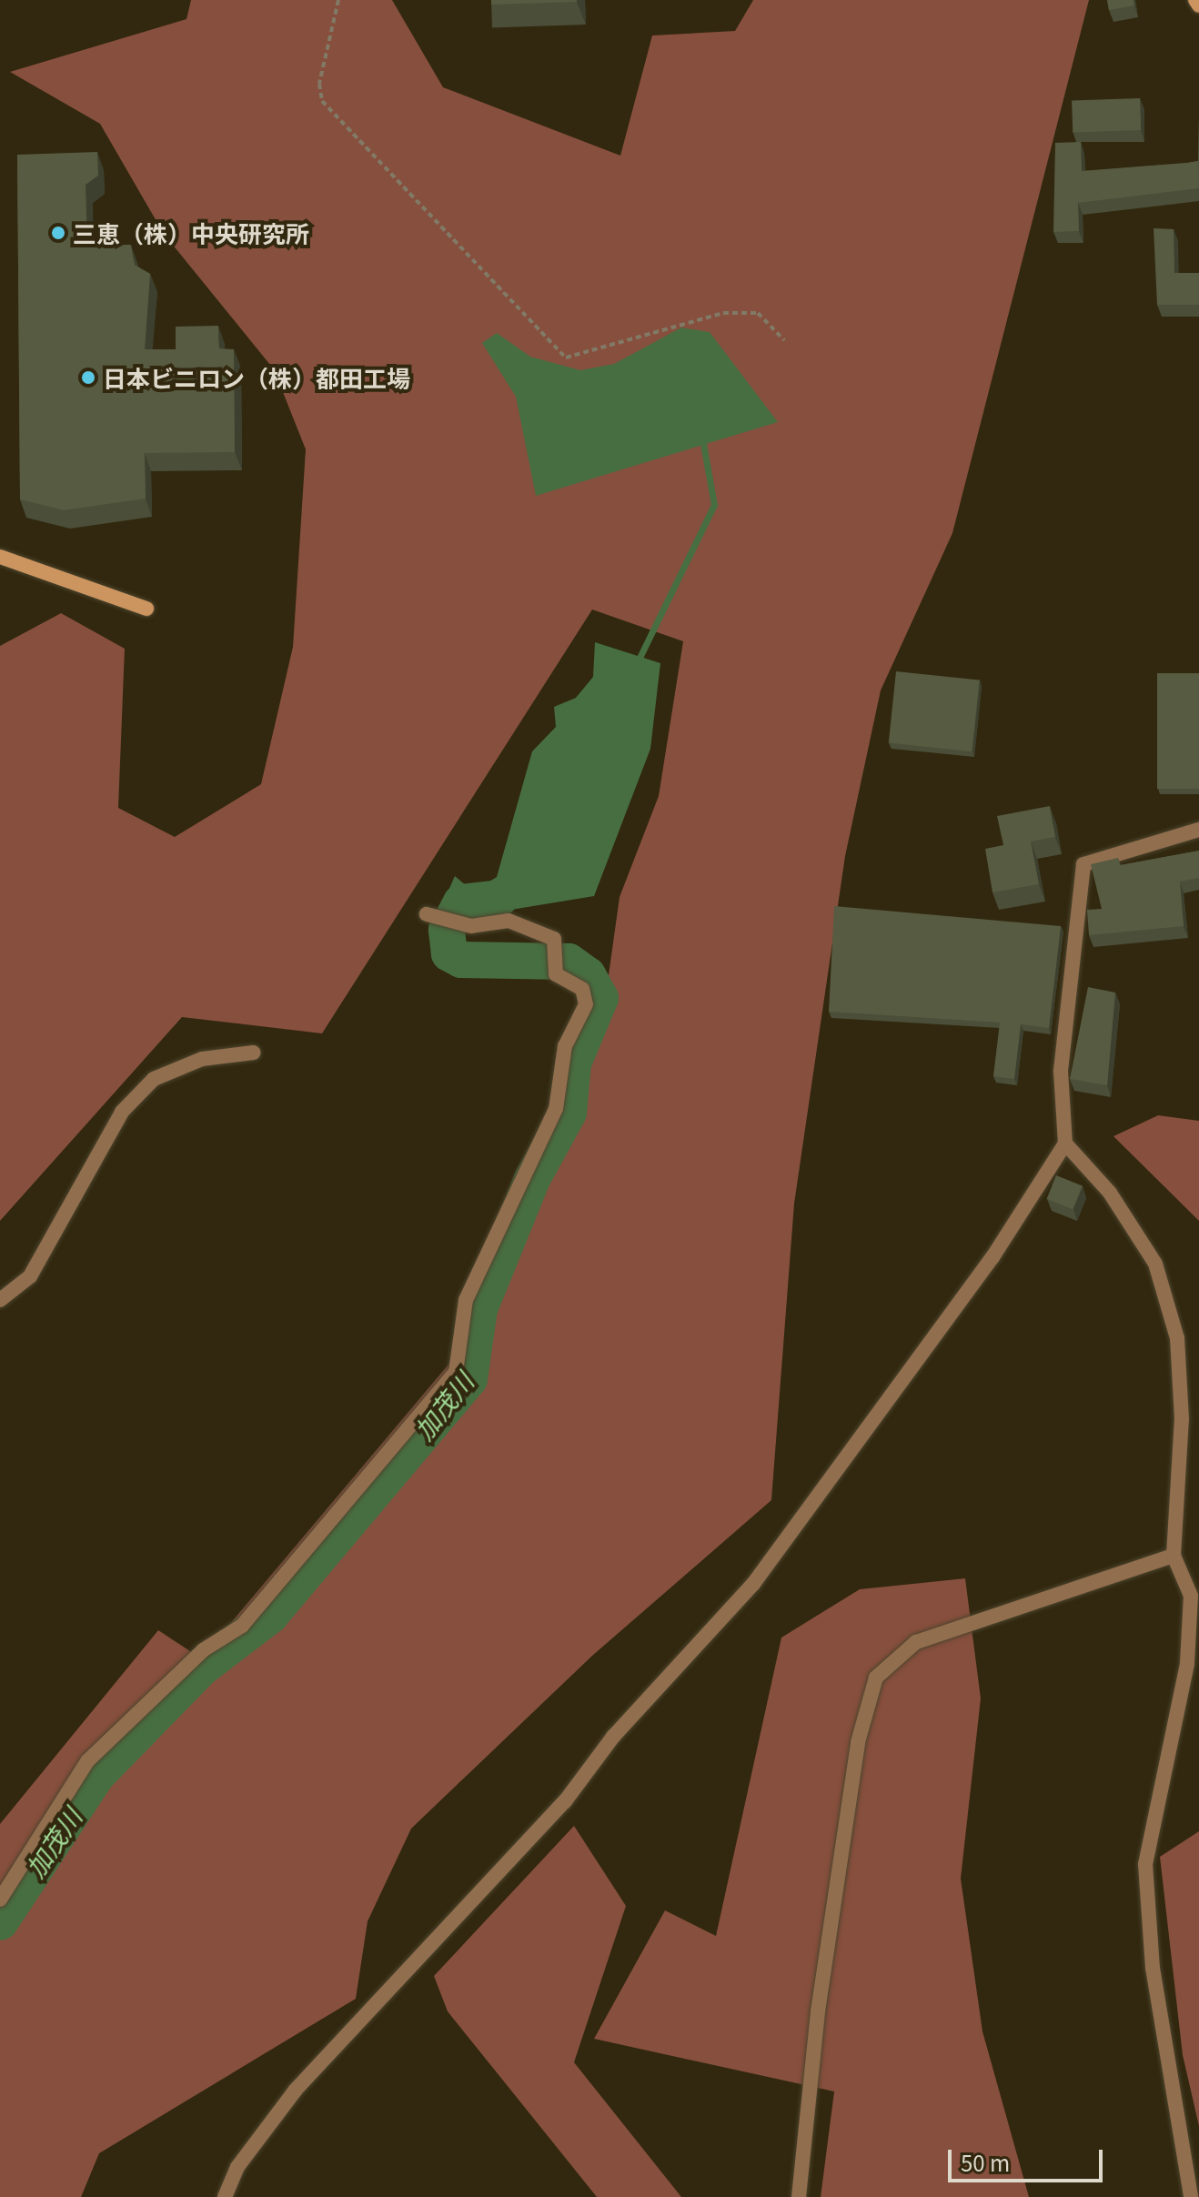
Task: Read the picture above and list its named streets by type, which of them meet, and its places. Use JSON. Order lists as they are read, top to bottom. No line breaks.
{"water":["加茂川"],"places":["三恵（株）中央研究所","日本ビニロン（株）都田工場"],"scale_bar":"50 m"}
